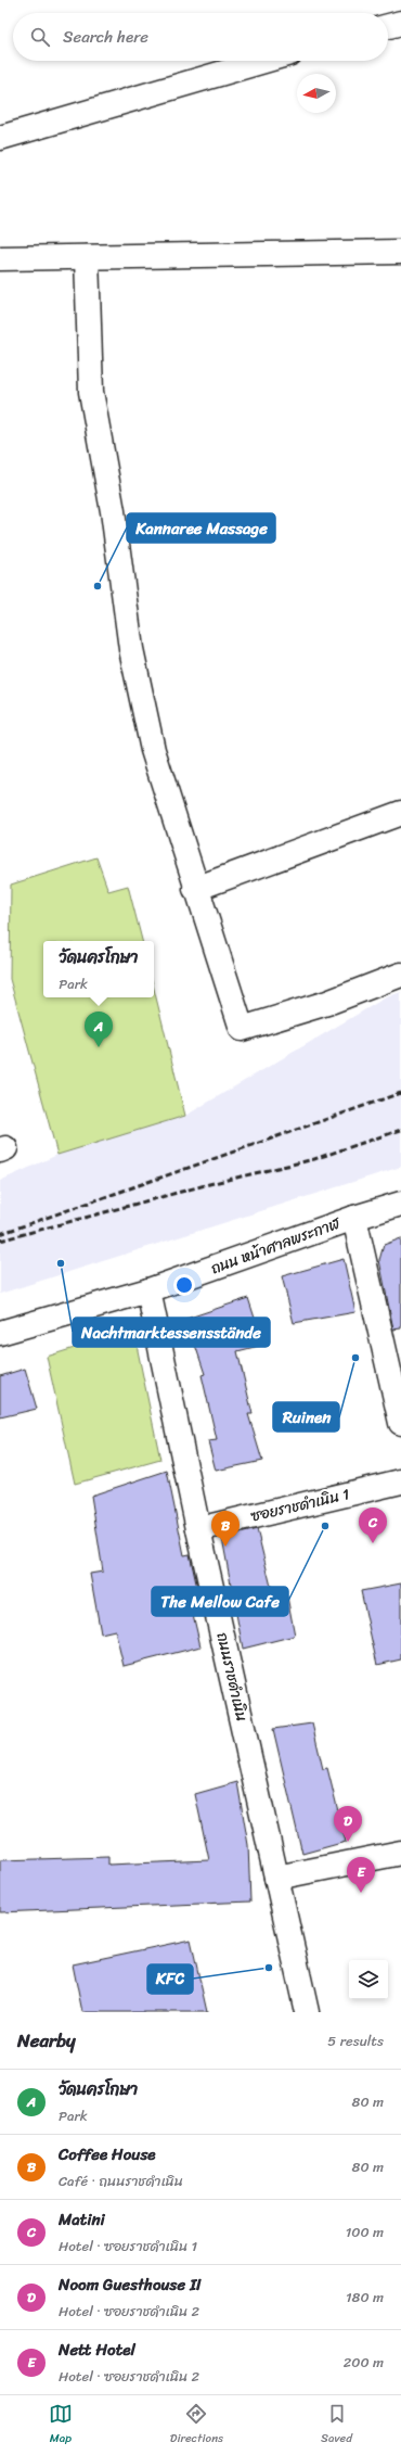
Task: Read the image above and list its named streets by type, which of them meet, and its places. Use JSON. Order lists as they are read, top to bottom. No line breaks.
{"streets":{"street":["ถนน หน้าศาลพระกาฬ","ซอยราชดำเนิน 1","ถนนราชดำเนิน"]},"crossings":[["ถนน หน้าศาลพระกาฬ","ถนนราชดำเนิน"],["ซอยราชดำเนิน 1","ถนนราชดำเนิน"]],"places":["Kannaree Massage","Nachtmarktessensstände","Ruinen","The Mellow Cafe","KFC"],"north":"left","page":{"search":"Search here","popup":["วัดนครโกษา","Park"],"pins":["A","C","B","D","E"],"heading":["Nearby","5 results"],"list":[{"mark":"A","name":"วัดนครโกษา","note":"Park","value":"80 m"},{"mark":"B","name":"Coffee House","note":"Café · ถนนราชดำเนิน","value":"80 m"},{"mark":"C","name":"Matini","note":"Hotel · ซอยราชดำเนิน 1","value":"100 m"},{"mark":"D","name":"Noom Guesthouse II","note":"Hotel · ซอยราชดำเนิน 2","value":"180 m"},{"mark":"E","name":"Nett Hotel","note":"Hotel · ซอยราชดำเนิน 2","value":"200 m"}],"nav":["Map","Directions","Saved"]}}
